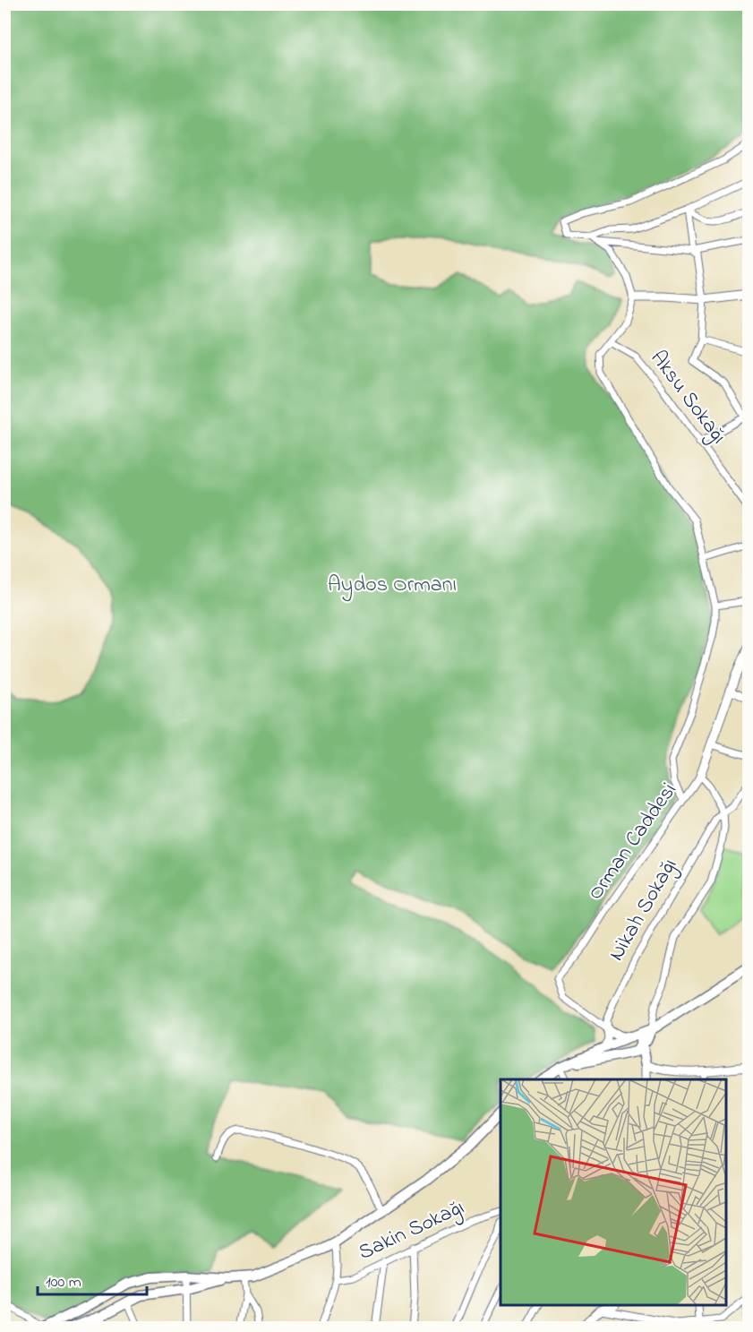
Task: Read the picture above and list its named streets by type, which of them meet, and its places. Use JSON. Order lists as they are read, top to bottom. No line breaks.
{"streets":{"street":["Aksu Sokağı","Orman Caddesi","Nikah Sokağı","Sakin Sokağı"]},"crossings":[["Orman Caddesi","Nikah Sokağı"]],"parks":["Aydos Ormanı"],"scale_bar":"100 m"}
